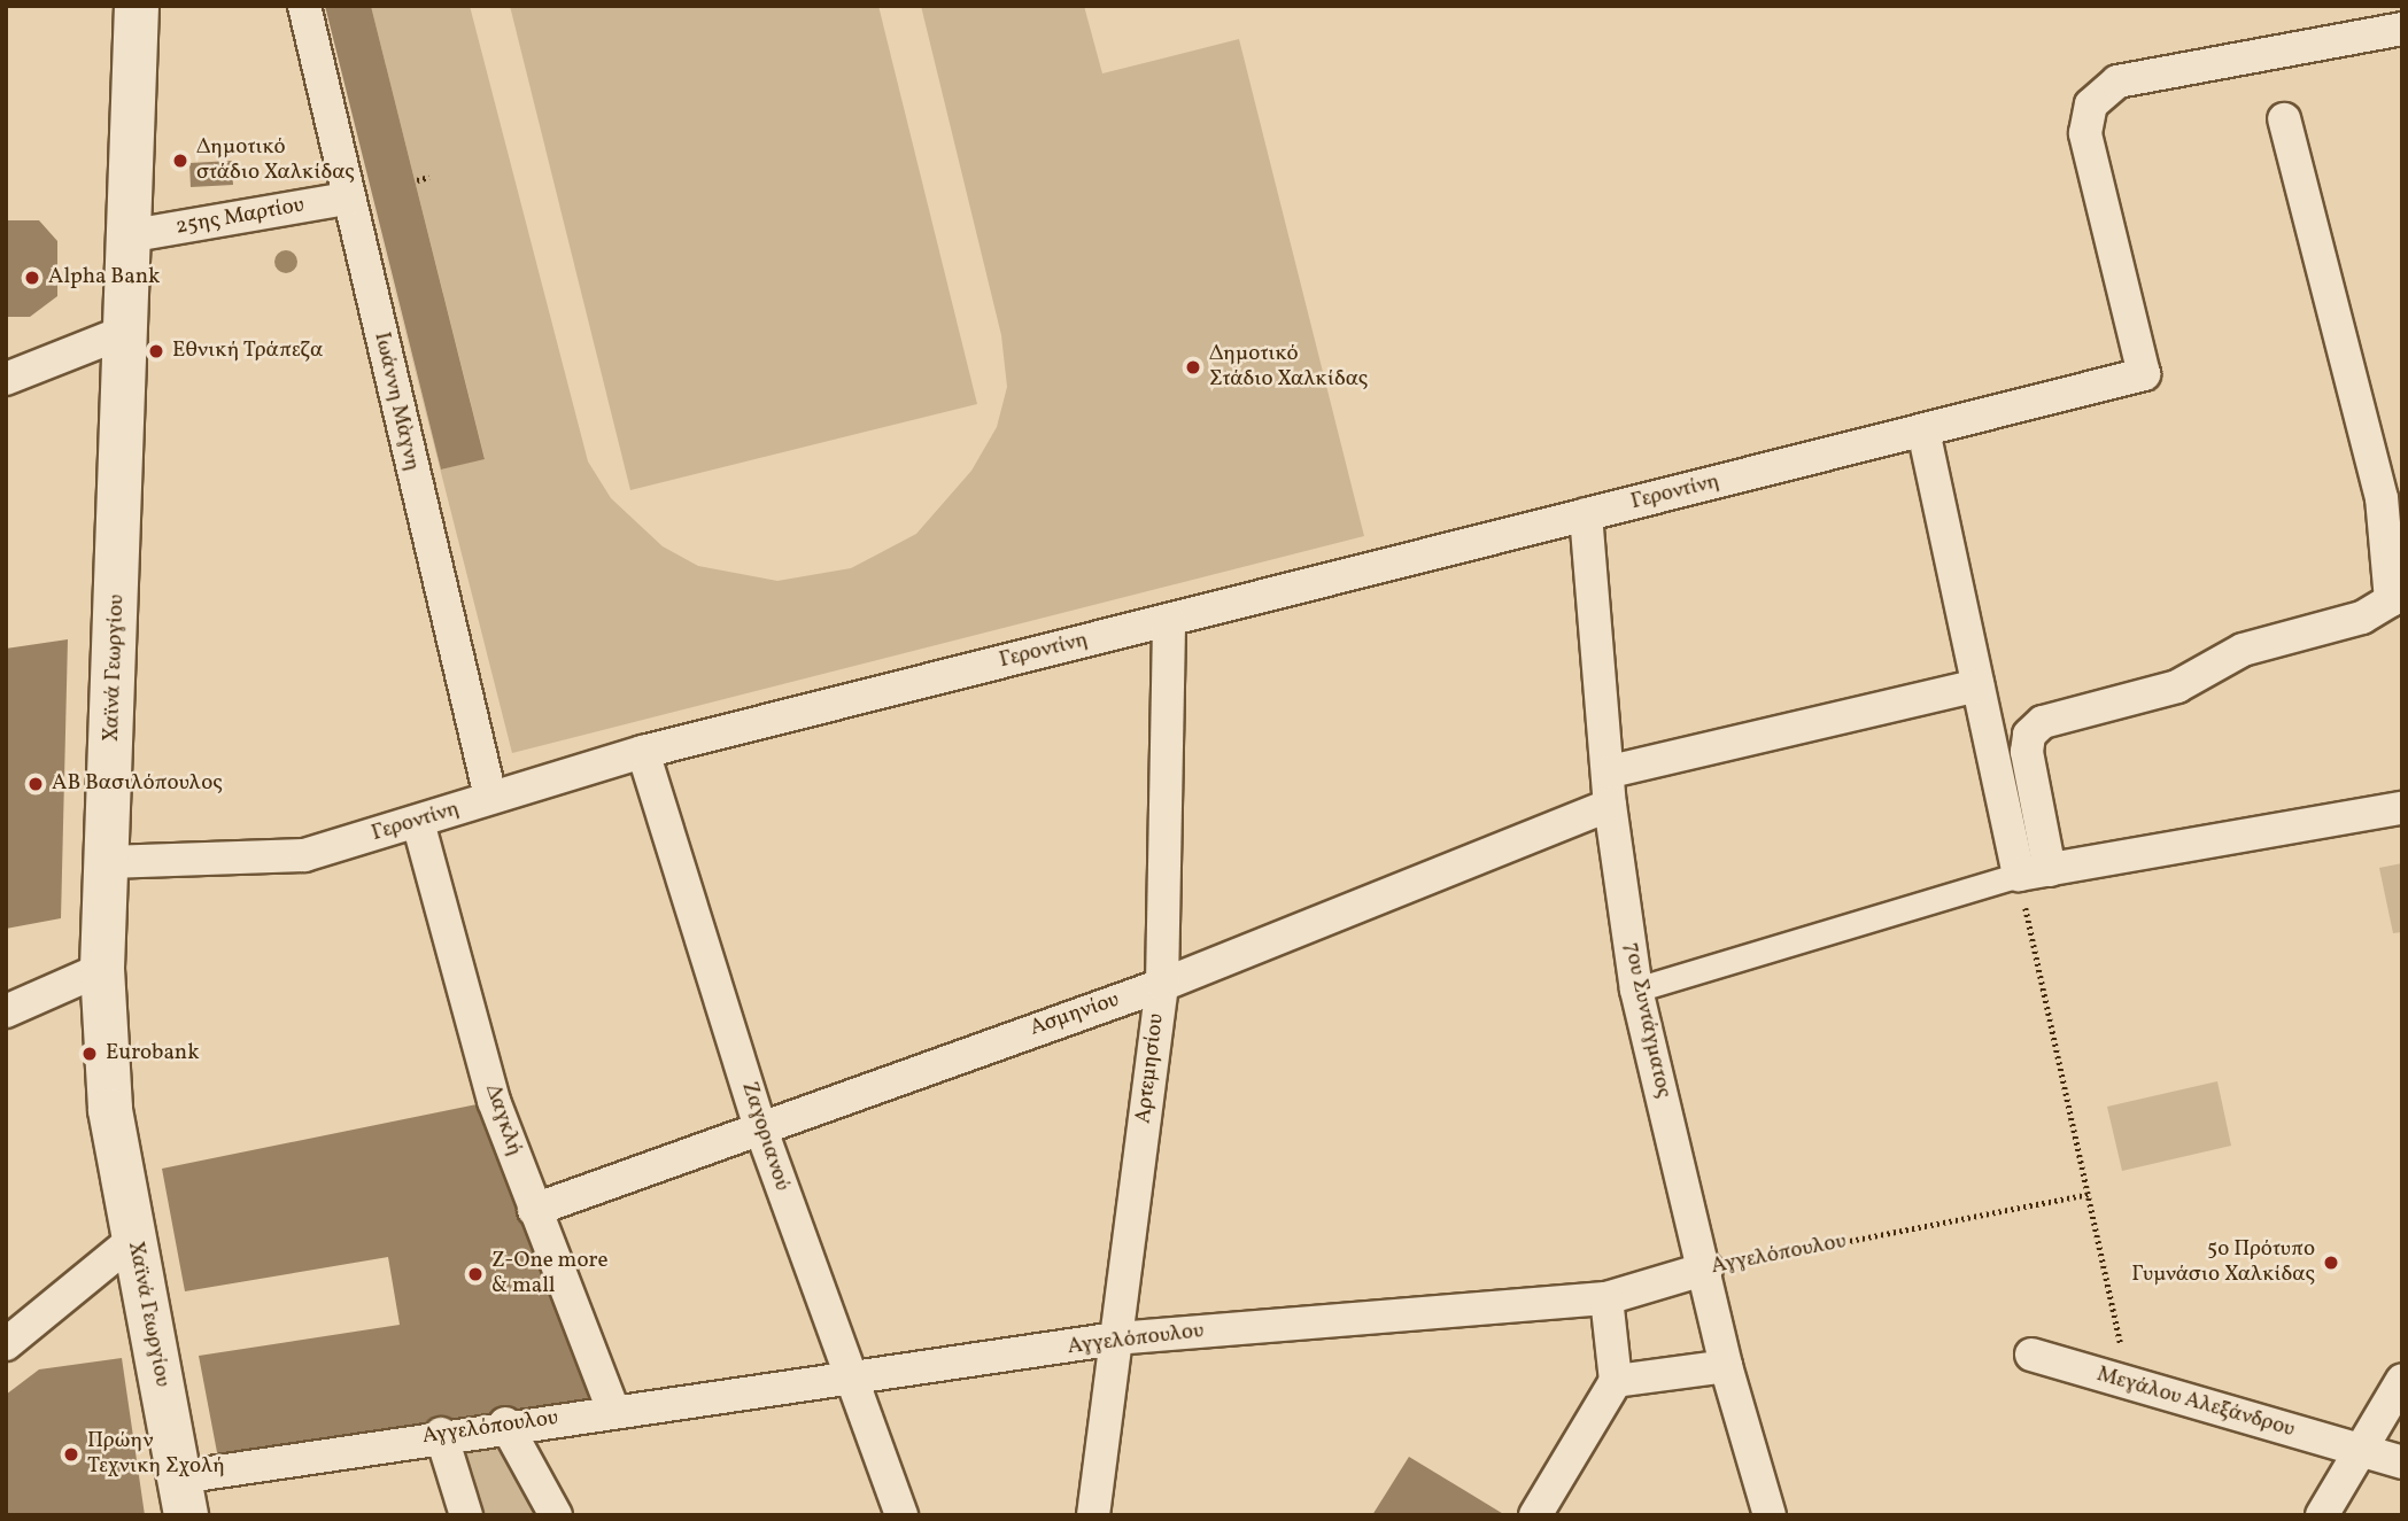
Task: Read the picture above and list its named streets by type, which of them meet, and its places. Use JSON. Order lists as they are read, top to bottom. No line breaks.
{"streets":{"main road":["Χαϊνά Γεωργίου"],"street":["25ης Μαρτίου","Ιωάννη Μὰγνη","Γεροντίνη","Ασμηνίου","7ου Συντάγματος","Αρτεμησίου","Δαγκλή","Ζαγοριανού","Αγγελόπουλου","Μεγάλου Αλεξάνδρου"]},"crossings":[["25ης Μαρτίου","Ιωάννη Μὰγνη"],["25ης Μαρτίου","Χαϊνά Γεωργίου"],["Ιωάννη Μὰγνη","Γεροντίνη"],["Γεροντίνη","Χαϊνά Γεωργίου"],["Γεροντίνη","7ου Συντάγματος"],["Γεροντίνη","Αρτεμησίου"],["Γεροντίνη","Δαγκλή"],["Γεροντίνη","Ζαγοριανού"],["Χαϊνά Γεωργίου","Αγγελόπουλου"],["Ασμηνίου","7ου Συντάγματος"],["Ασμηνίου","Αρτεμησίου"],["Ασμηνίου","Δαγκλή"],["Ασμηνίου","Ζαγοριανού"],["7ου Συντάγματος","Αγγελόπουλου"],["Αρτεμησίου","Αγγελόπουλου"],["Δαγκλή","Αγγελόπουλου"],["Ζαγοριανού","Αγγελόπουλου"]],"places":["Δημοτικό στάδιο Χαλκίδας","Alpha Bank","Εθνική Τράπεζα","Δημοτικό Στάδιο Χαλκίδας","ΑΒ Βασιλόπουλος","Eurobank","5ο Πρότυπο Γυμνάσιο Χαλκίδας","Z-One more & mall","Πρώην Τεχνικη Σχολή"]}
